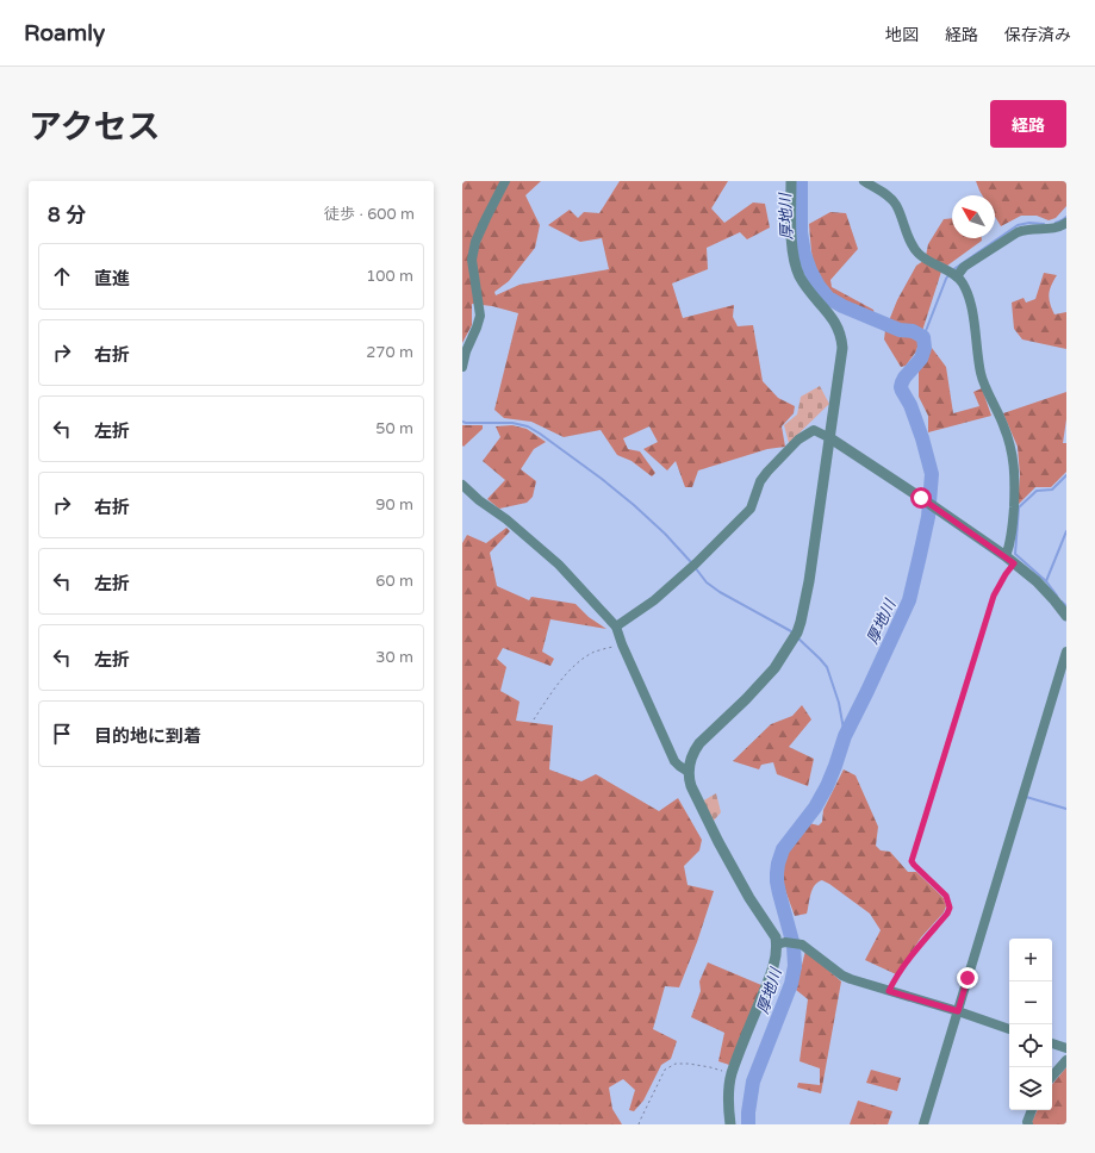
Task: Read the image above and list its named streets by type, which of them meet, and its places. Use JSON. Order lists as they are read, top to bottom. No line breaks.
{"water":["厚地川"],"north":"top left","page":{"header":"Roamly","nav":["地図","経路","保存済み"],"title":"アクセス","buttons":"経路","heading":["8 分","徒歩 · 600 m"],"list":[["直進","100 m"],["右折","270 m"],["左折","50 m"],["右折","90 m"],["左折","60 m"],["左折","30 m"],"目的地に到着"],"map_buttons":["+","−"]}}
